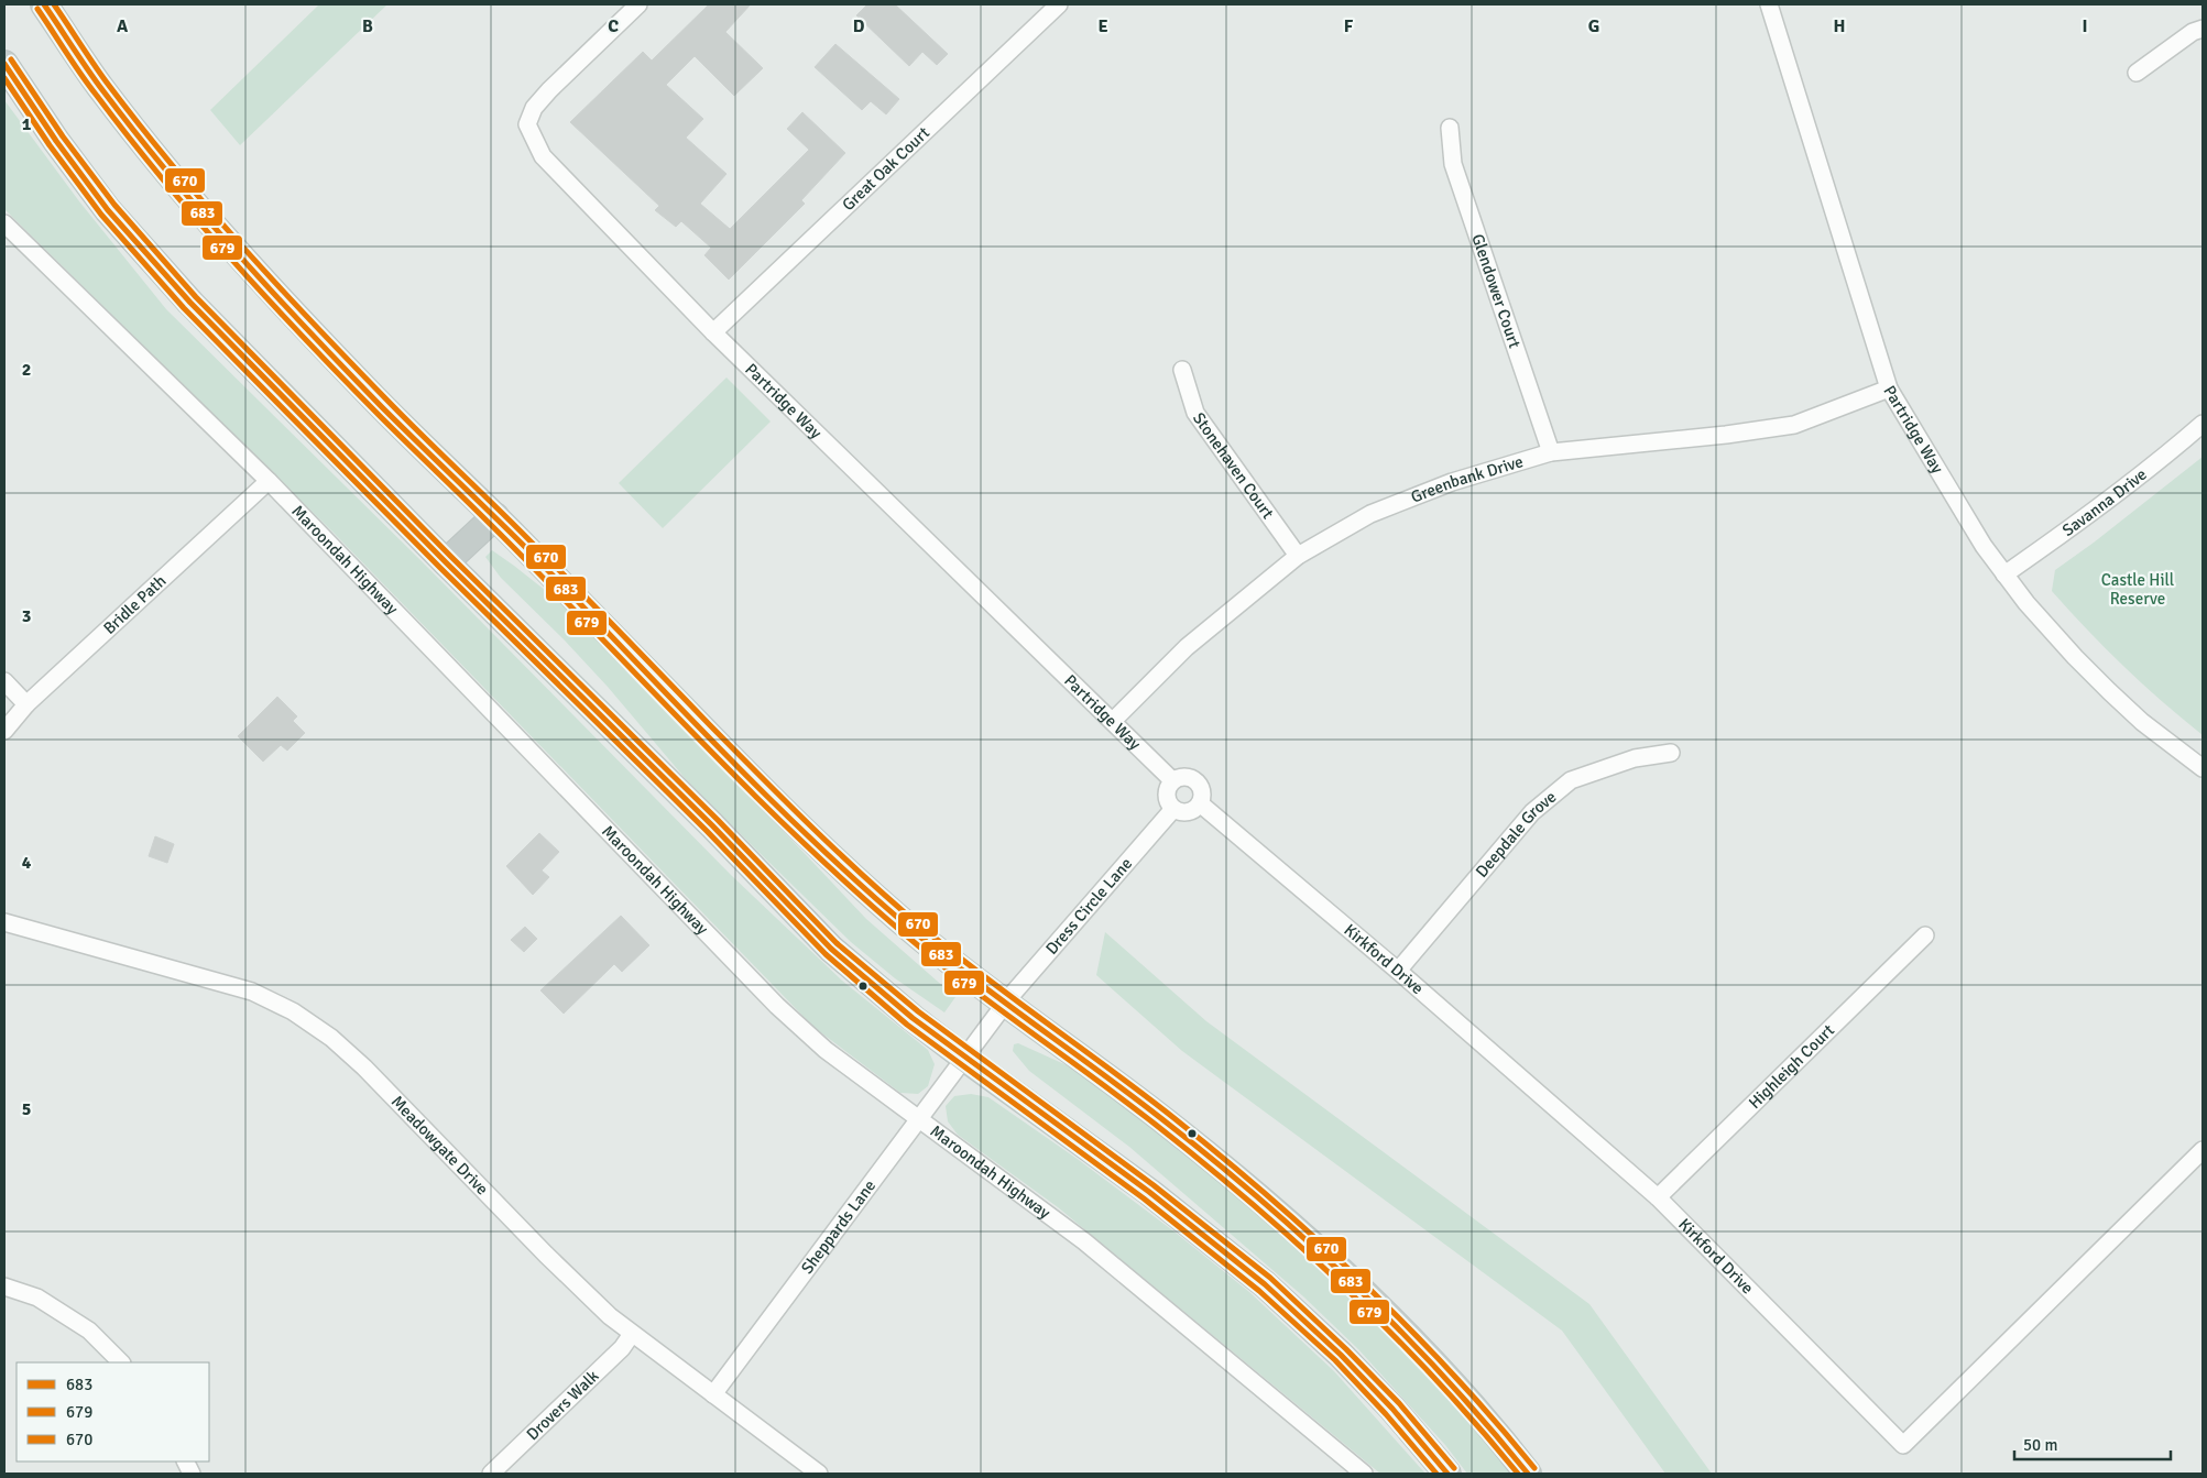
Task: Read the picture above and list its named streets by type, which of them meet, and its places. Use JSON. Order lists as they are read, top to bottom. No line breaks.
{"streets":{"street":["Great Oak Court","Glendower Court","Partridge Way","Stonehaven Court","Greenbank Drive","Savanna Drive","Maroondah Highway","Bridle Path","Deepdale Grove","Dress Circle Lane","Kirkford Drive","Highleigh Court","Meadowgate Drive","Sheppards Lane","Drovers Walk"]},"crossings":[["Great Oak Court","Partridge Way"],["Glendower Court","Greenbank Drive"],["Partridge Way","Greenbank Drive"],["Partridge Way","Savanna Drive"],["Partridge Way","Dress Circle Lane"],["Partridge Way","Kirkford Drive"],["Stonehaven Court","Greenbank Drive"],["Maroondah Highway","Bridle Path"],["Maroondah Highway","Sheppards Lane"],["Deepdale Grove","Kirkford Drive"],["Dress Circle Lane","Kirkford Drive"],["Dress Circle Lane","Sheppards Lane"],["Kirkford Drive","Highleigh Court"],["Meadowgate Drive","Sheppards Lane"],["Meadowgate Drive","Drovers Walk"]],"parks":["Castle Hill Reserve"],"lines":["transit line 683","transit line 670","transit line 679"],"legend":["683","679","670"],"scale_bar":"50 m","grid":{"columns":["A","B","C","D","E","F","G","H","I"],"rows":["1","2","3","4","5"]}}
